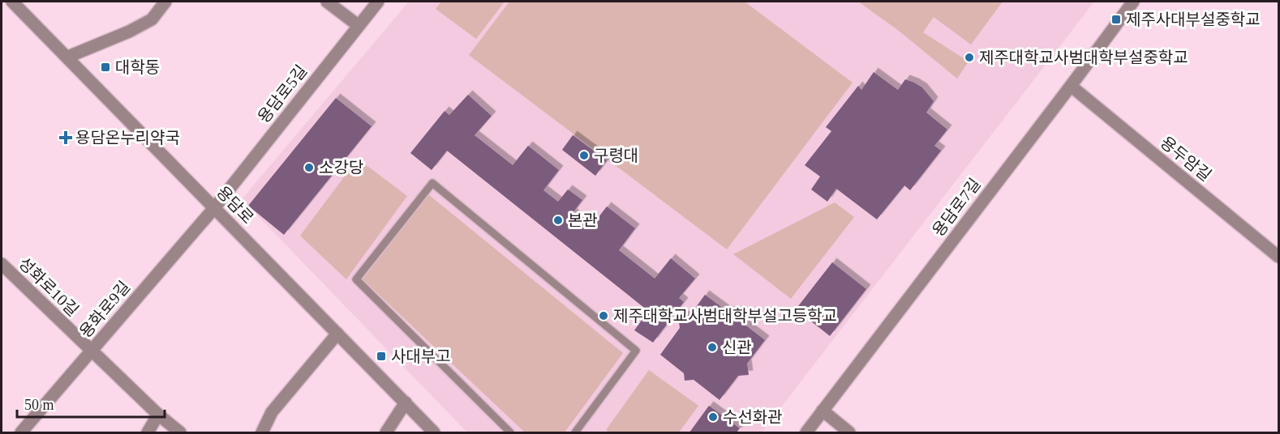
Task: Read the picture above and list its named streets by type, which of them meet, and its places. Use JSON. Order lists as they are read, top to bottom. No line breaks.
{"streets":{"street":["용담로5길","용두암길","용담로","용담로7길","성화로10길","용화로9길"]},"crossings":[["용담로5길","용담로"],["용담로5길","용화로9길"],["용두암길","용담로7길"],["용담로","용화로9길"],["성화로10길","용화로9길"]],"places":{"transit":["제주사대부설중학교","대학동","사대부고"],"other":["제주대학교사범대학부설중학교","구령대","소강당","본관","제주대학교사범대학부설고등학교","신관","수선화관"],"health":["용담온누리약국"]},"scale_bar":"50 m"}
